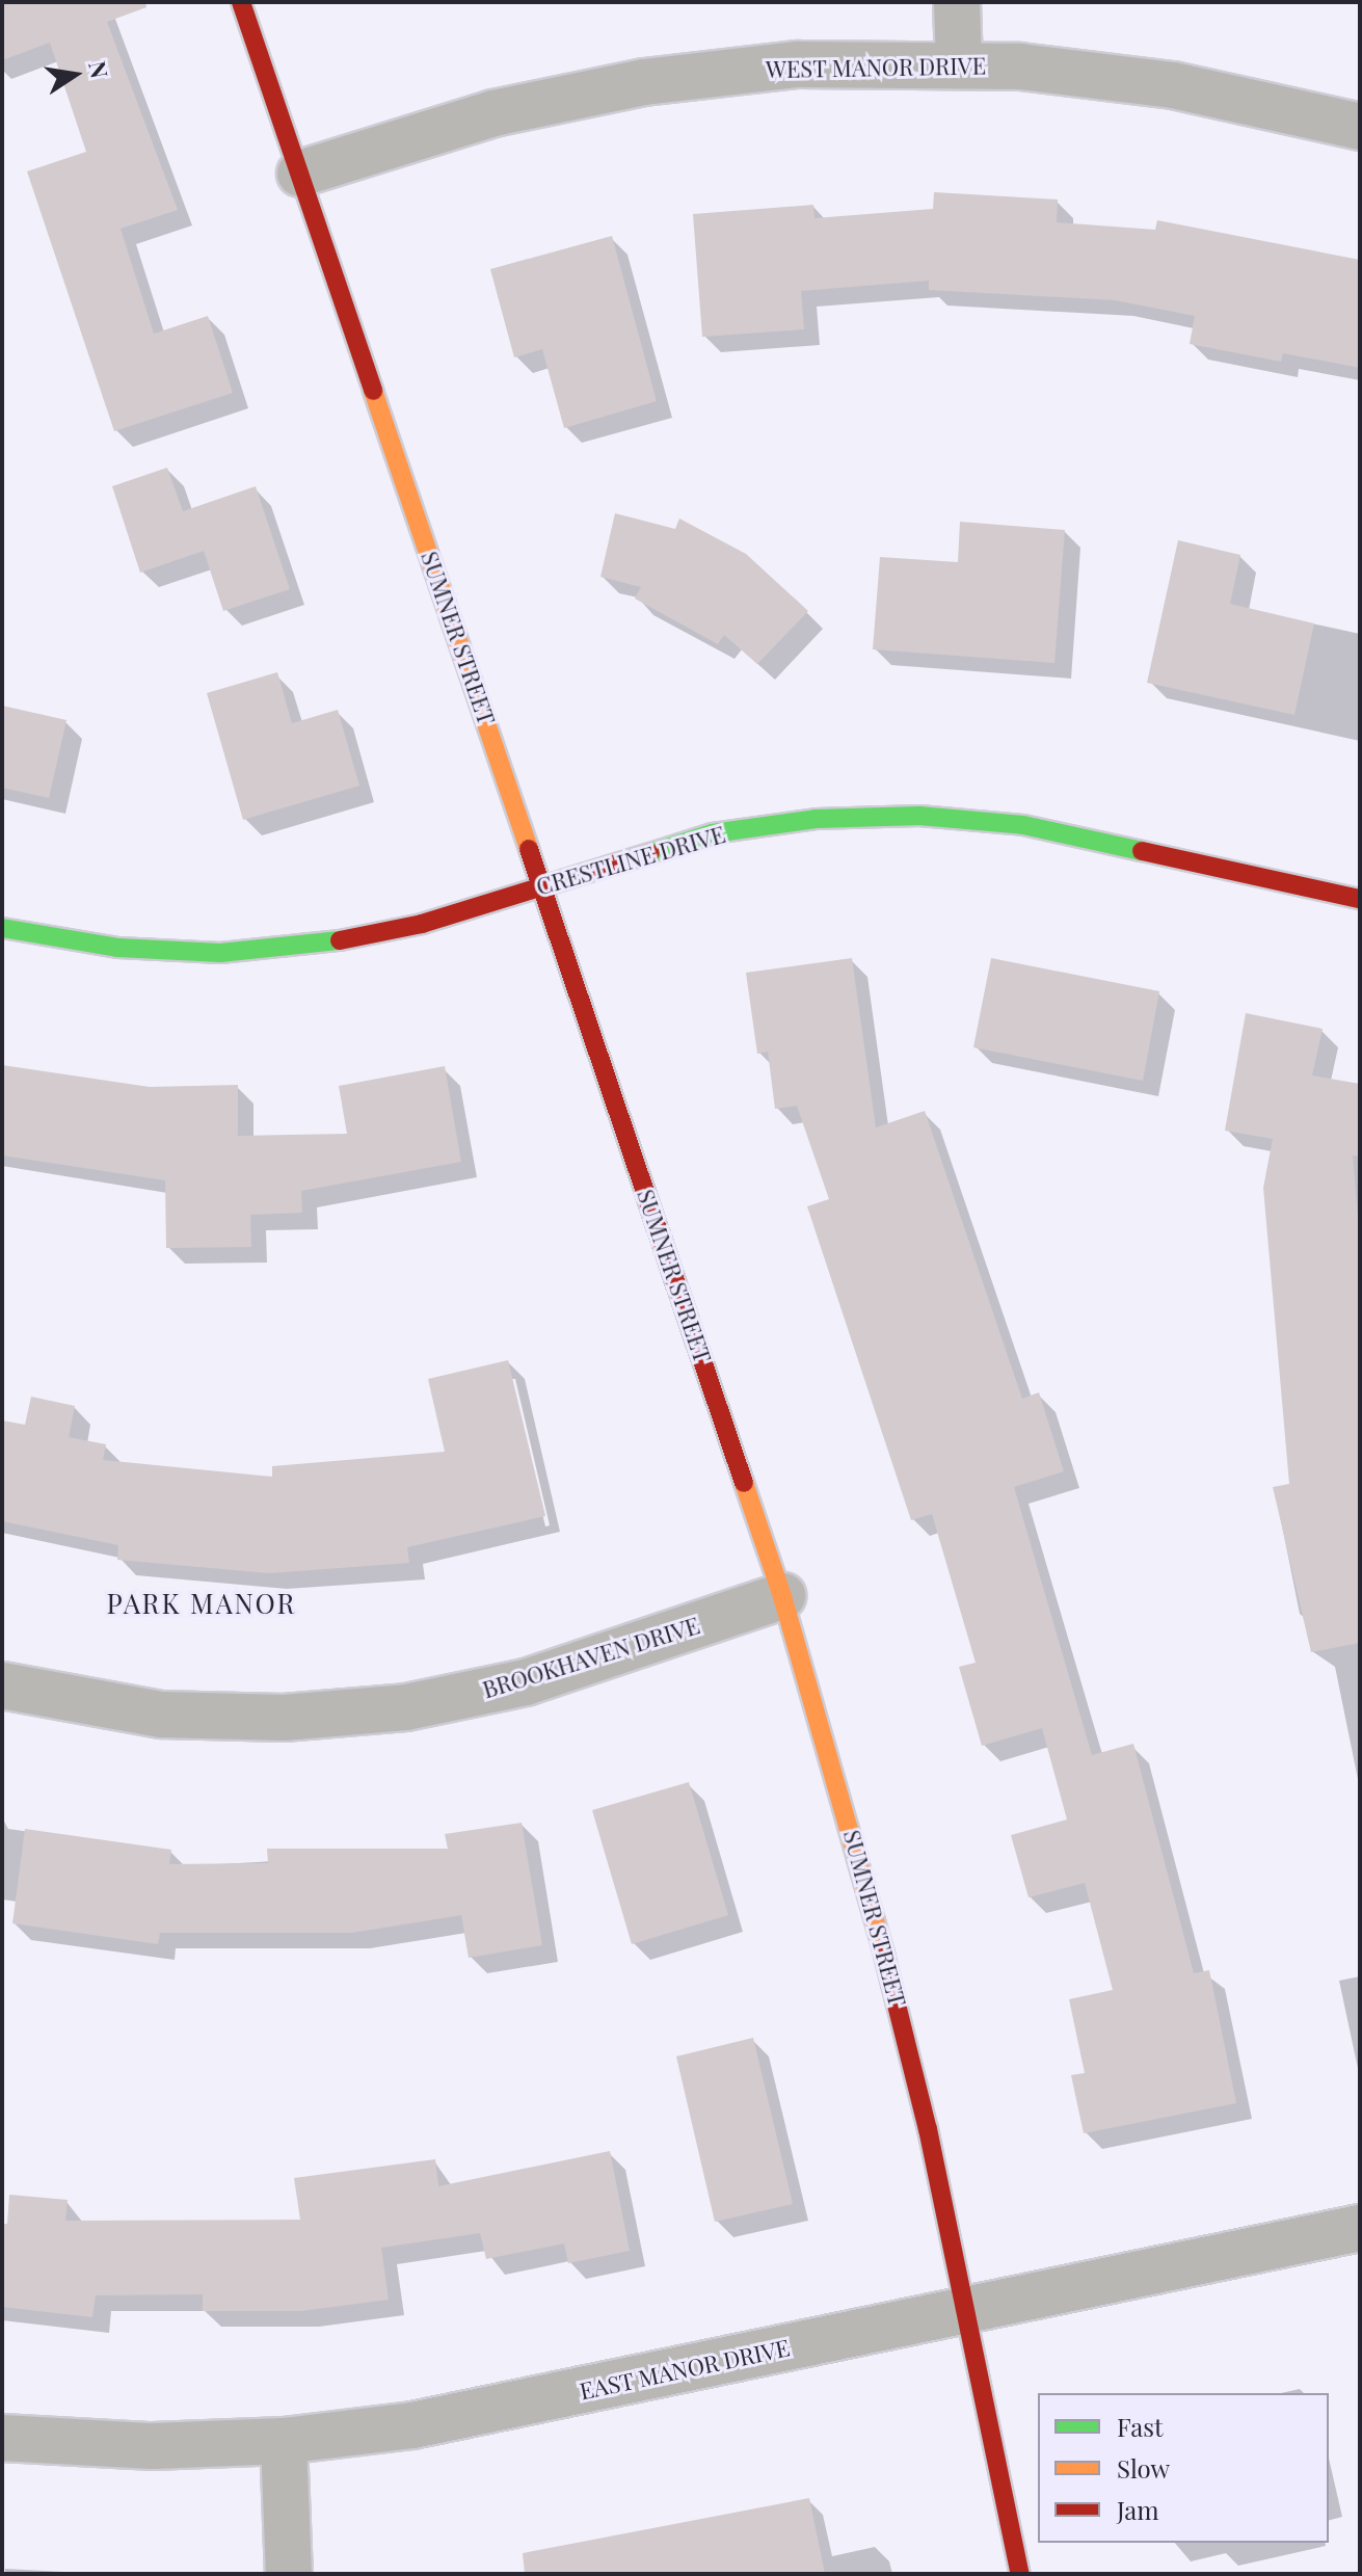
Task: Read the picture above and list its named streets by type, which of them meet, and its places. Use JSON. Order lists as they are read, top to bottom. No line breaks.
{"streets":{"street":["WEST MANOR DRIVE","SUMNER STREET","CRESTLINE DRIVE","BROOKHAVEN DRIVE","EAST MANOR DRIVE"]},"crossings":[["WEST MANOR DRIVE","SUMNER STREET"],["SUMNER STREET","CRESTLINE DRIVE"],["SUMNER STREET","BROOKHAVEN DRIVE"],["SUMNER STREET","EAST MANOR DRIVE"]],"districts":["PARK MANOR"],"legend":["Fast","Slow","Jam"],"north":"right"}
